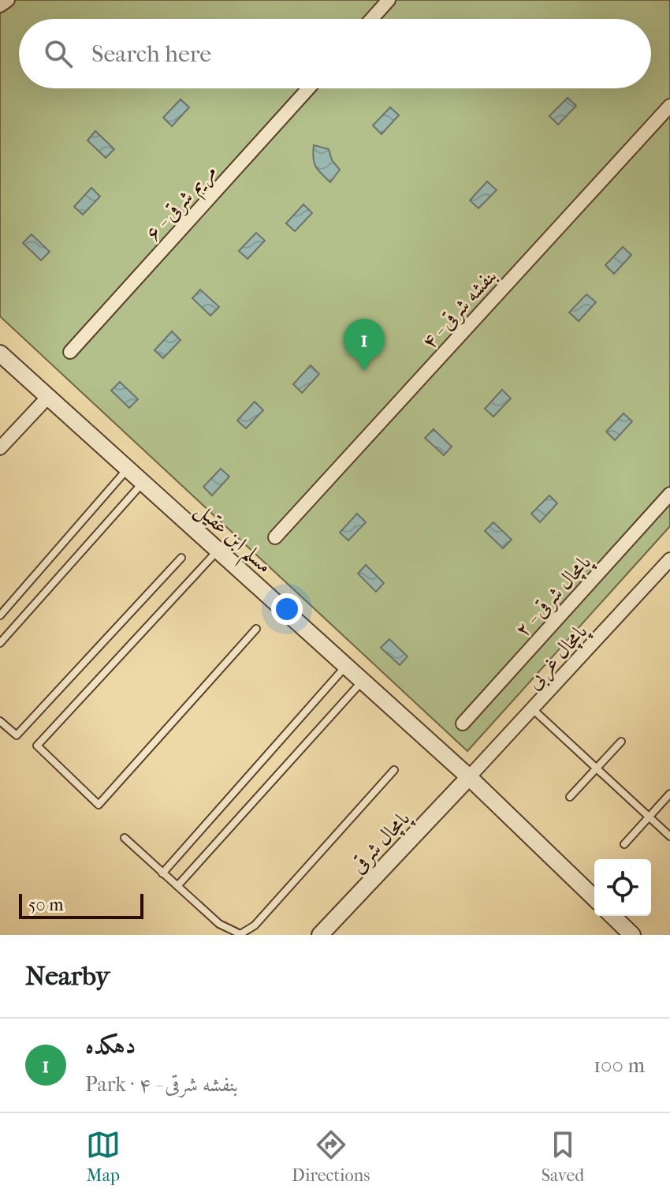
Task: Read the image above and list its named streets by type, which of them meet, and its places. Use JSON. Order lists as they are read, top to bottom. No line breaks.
{"streets":{"street":["مریم شرقی - ۶","بنفشه شرقی - ۴","مسلم ابن عقیل","پامچال شرقی - ۲","پامچال غربی","پامچال شرقی"]},"crossings":[["مسلم ابن عقیل","پامچال غربی"],["مسلم ابن عقیل","پامچال شرقی"],["پامچال غربی","پامچال شرقی"]],"scale_bar":"50 m","page":{"search":"Search here","pins":"1","scale":"50 m","heading":"Nearby","list":[{"mark":"1","name":"دهکده","note":"Park · بنفشه شرقی - ۴","value":"100 m"}],"nav":["Map","Directions","Saved"]}}
